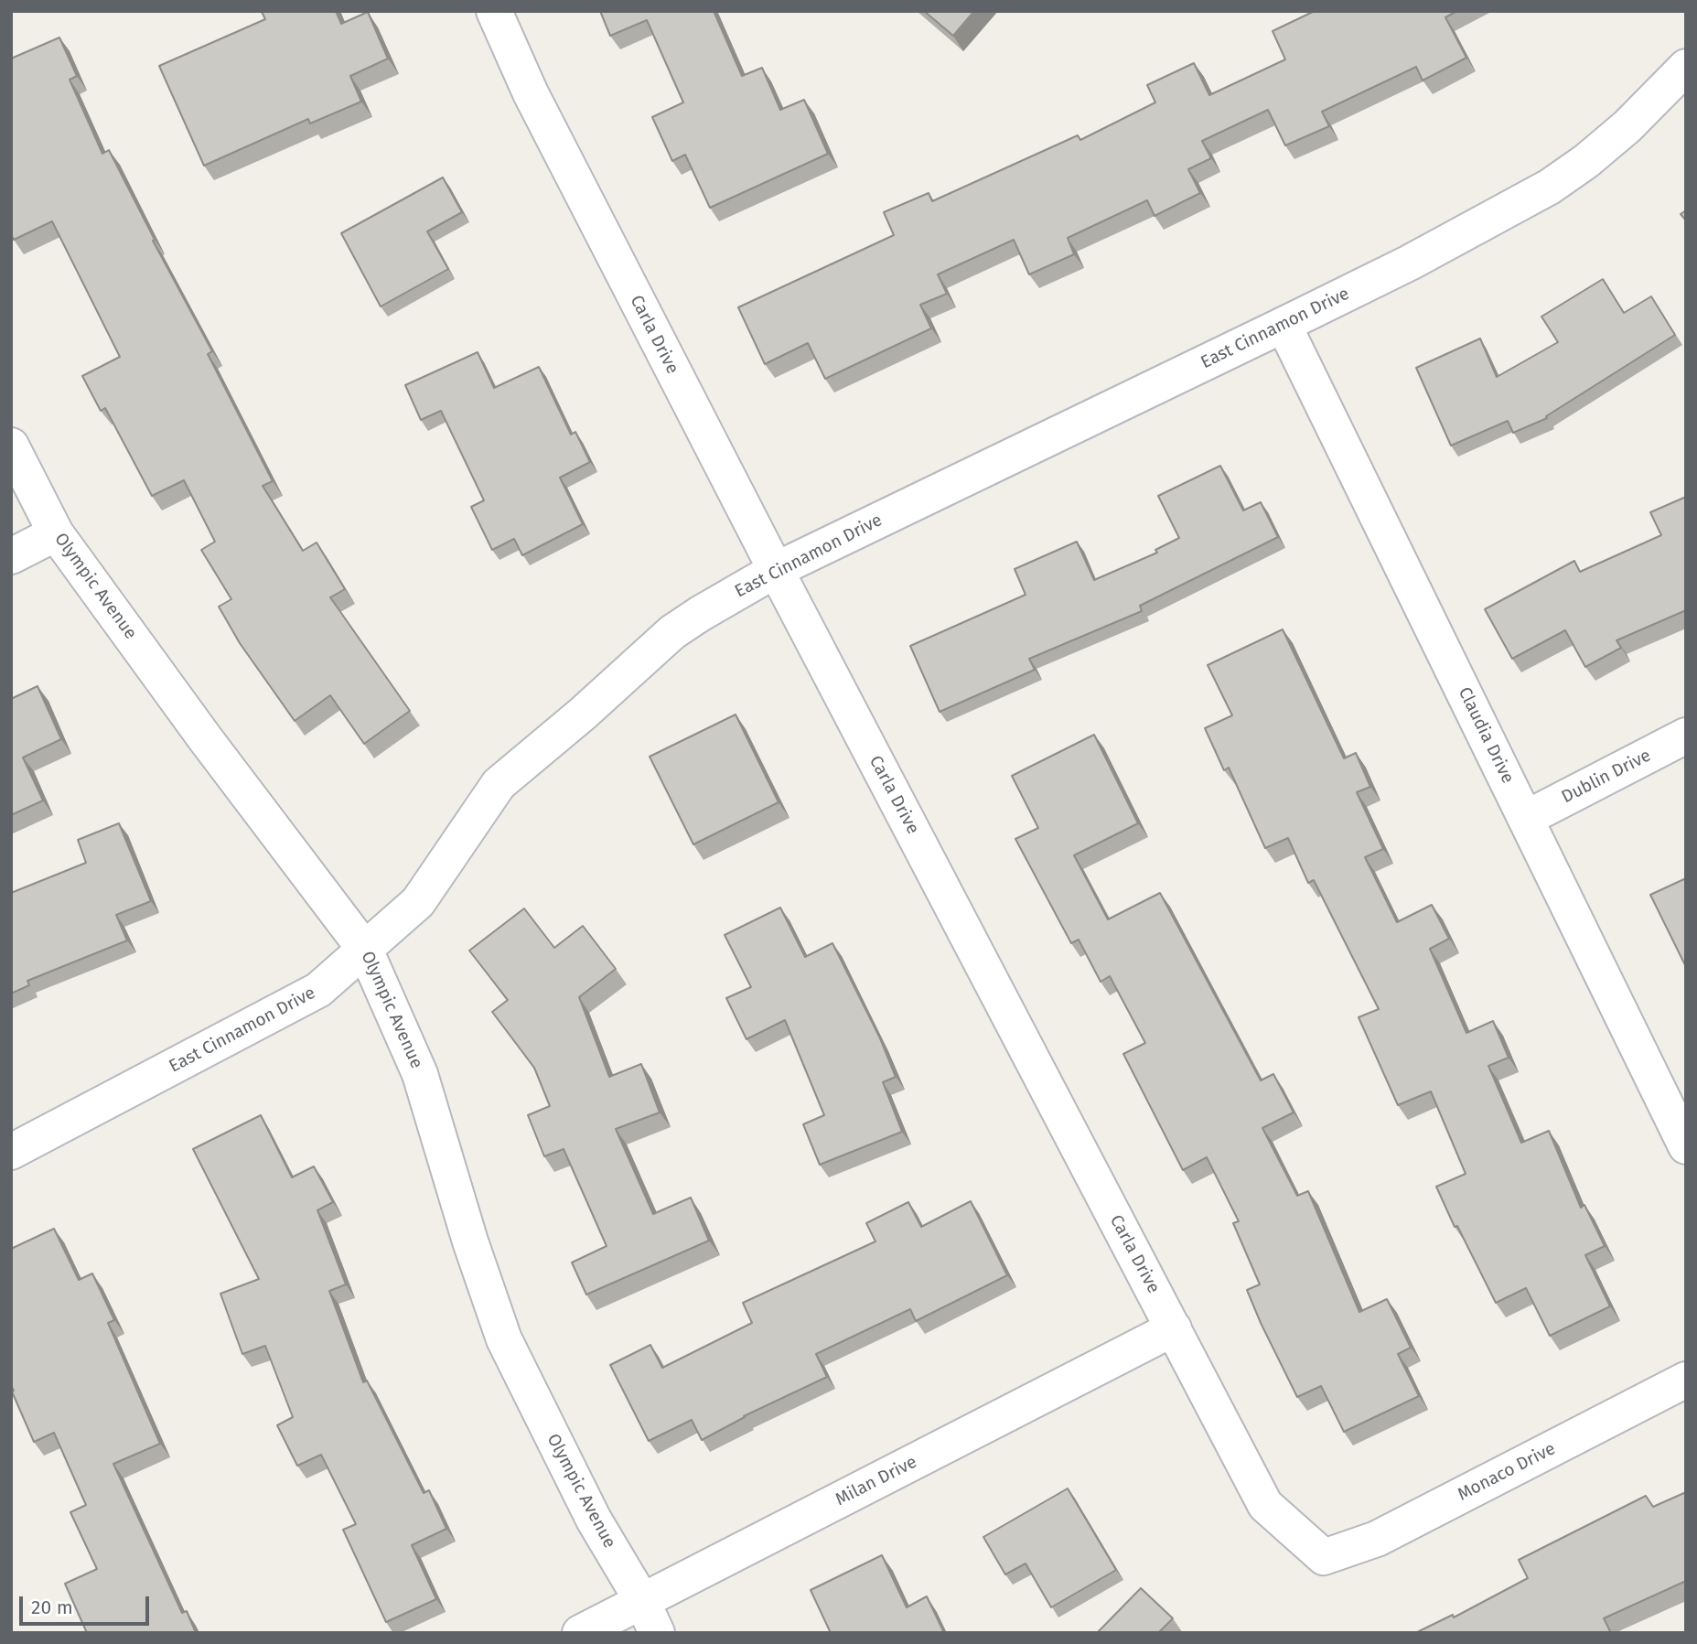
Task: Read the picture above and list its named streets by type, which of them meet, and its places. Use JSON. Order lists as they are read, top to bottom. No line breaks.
{"streets":{"street":["East Cinnamon Drive","Carla Drive","Olympic Avenue","Claudia Drive","Dublin Drive","Monaco Drive","Milan Drive"]},"crossings":[["East Cinnamon Drive","Carla Drive"],["East Cinnamon Drive","Olympic Avenue"],["East Cinnamon Drive","Claudia Drive"],["Carla Drive","Monaco Drive"],["Carla Drive","Milan Drive"],["Olympic Avenue","Milan Drive"],["Claudia Drive","Dublin Drive"]],"scale_bar":"20 m"}
